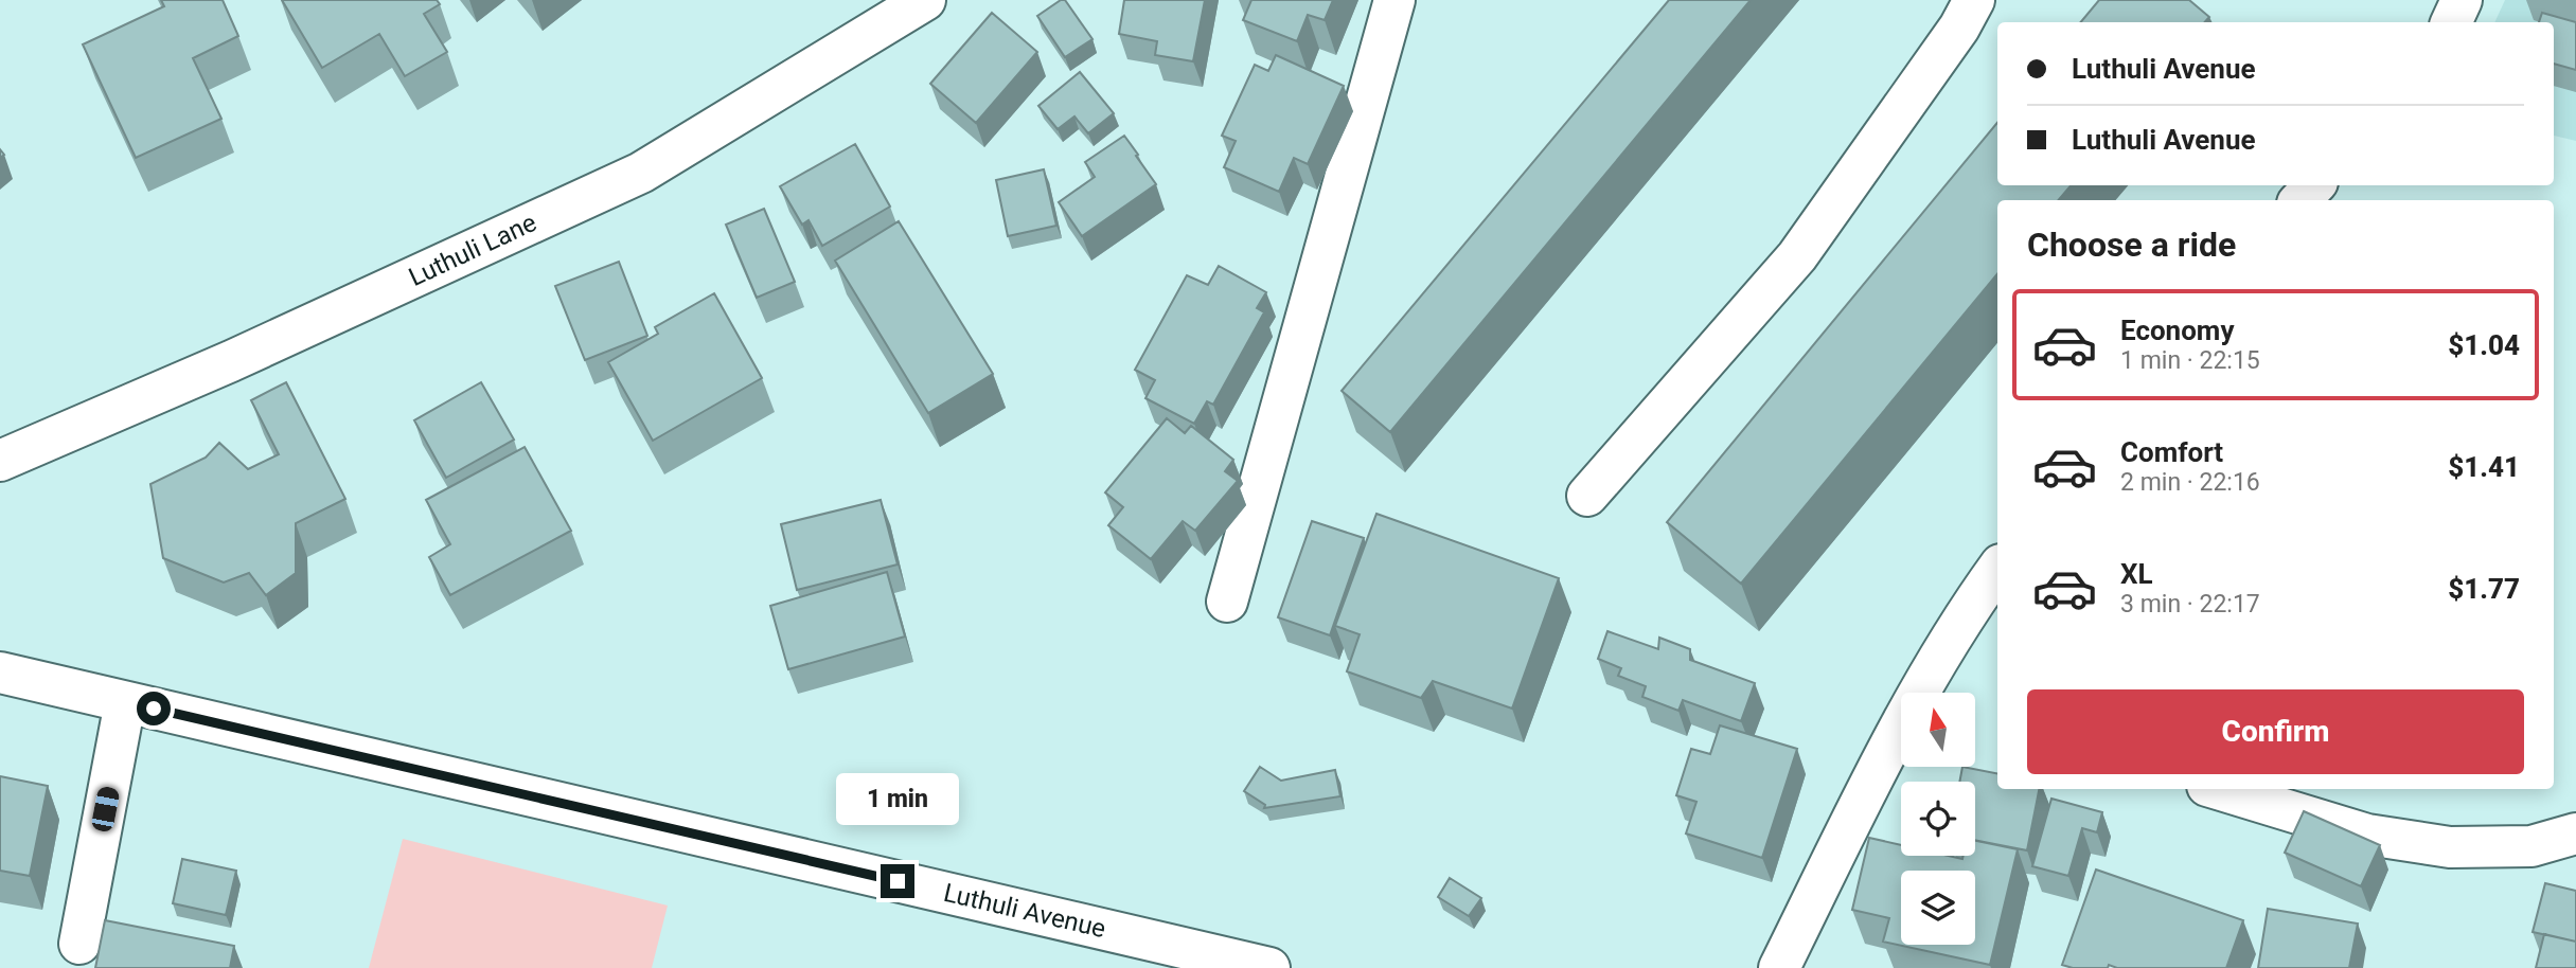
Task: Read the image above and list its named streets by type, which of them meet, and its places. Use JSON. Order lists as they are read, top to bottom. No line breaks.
{"streets":{"street":["Luthuli Lane","Luthuli Avenue"]},"north":"top","page":{"banner":["Luthuli Avenue","Luthuli Avenue"],"heading":"Choose a ride","list":[{"name":"Economy","note":"1 min · 22:15","value":"$1.04"},{"name":"Comfort","note":"2 min · 22:16","value":"$1.41"},{"name":"XL","note":"3 min · 22:17","value":"$1.77"}],"buttons":"Confirm","bubble":"1 min"}}
